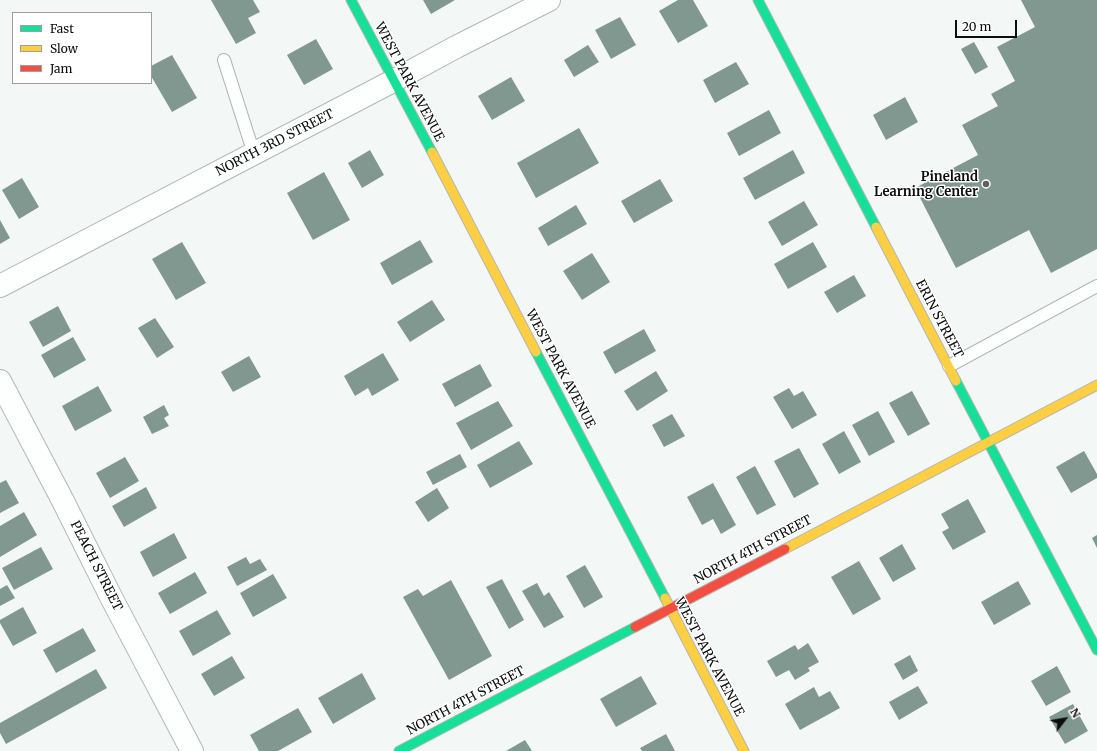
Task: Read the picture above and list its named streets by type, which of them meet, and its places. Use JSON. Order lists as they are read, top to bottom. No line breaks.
{"streets":{"street":["WEST PARK AVENUE","NORTH 3RD STREET","ERIN STREET","NORTH 4TH STREET","PEACH STREET"]},"crossings":[["WEST PARK AVENUE","NORTH 3RD STREET"],["WEST PARK AVENUE","NORTH 4TH STREET"],["ERIN STREET","NORTH 4TH STREET"]],"places":["Pineland Learning Center"],"legend":["Fast","Slow","Jam"],"scale_bar":"20 m","north":"top right"}
